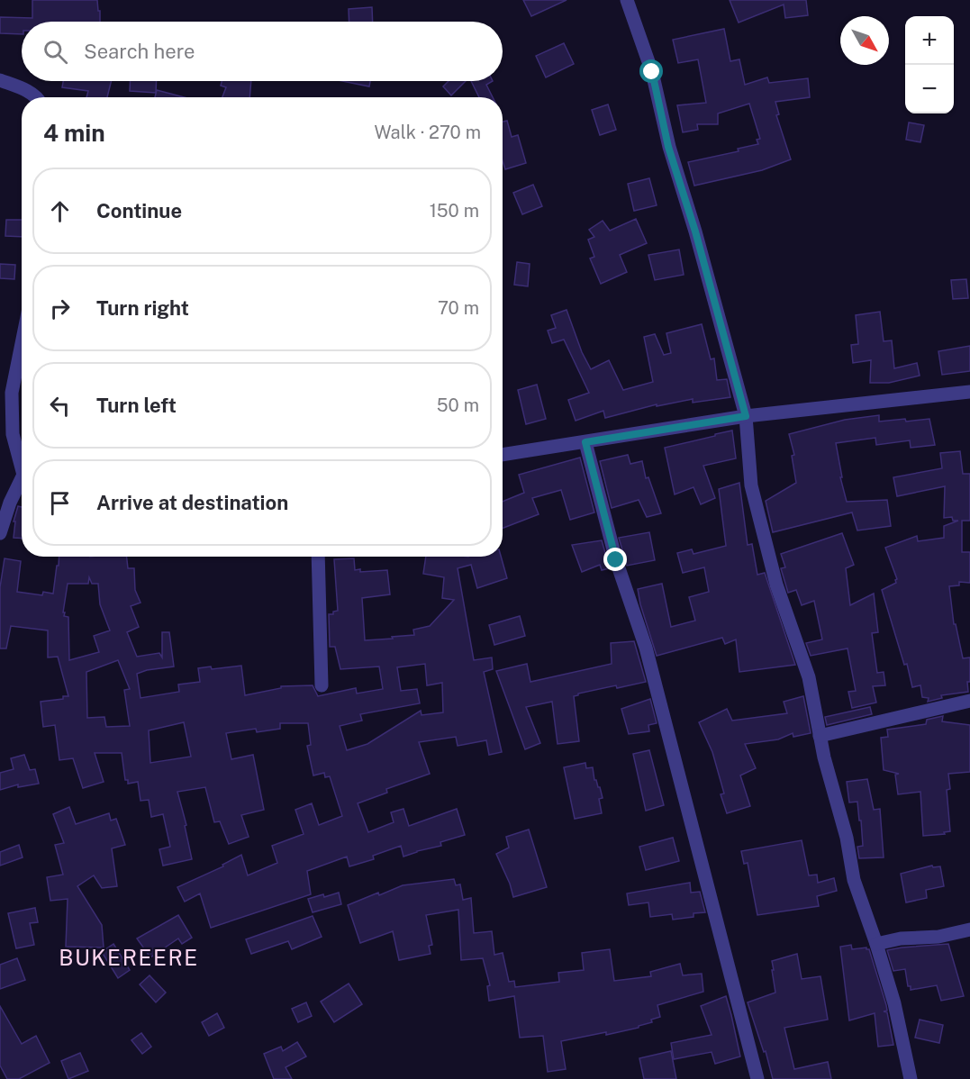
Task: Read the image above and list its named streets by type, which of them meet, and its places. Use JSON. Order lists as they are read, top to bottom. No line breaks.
{"districts":["BUKEREERE"],"north":"bottom right","page":{"map_buttons":["+","−"],"search":"Search here","heading":["4 min","Walk · 270 m"],"list":[["Continue","150 m"],["Turn right","70 m"],["Turn left","50 m"],"Arrive at destination"]}}
